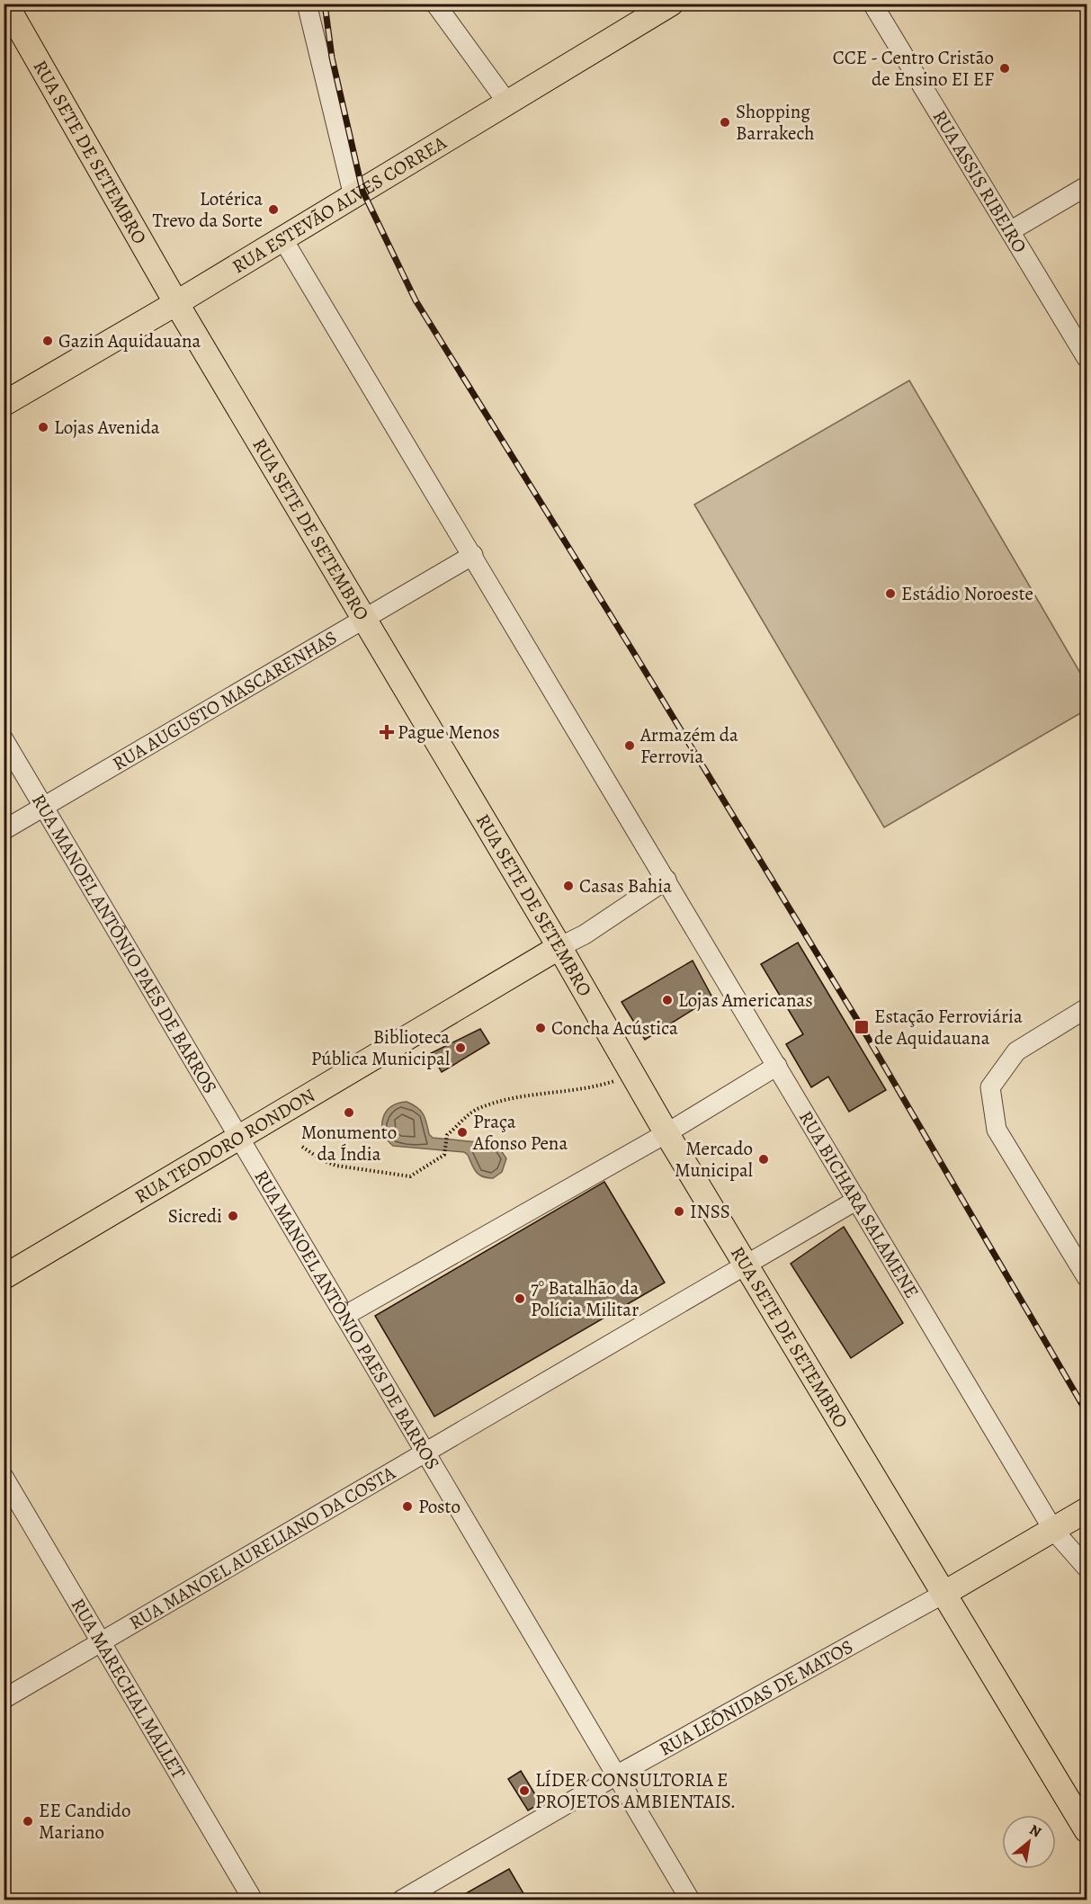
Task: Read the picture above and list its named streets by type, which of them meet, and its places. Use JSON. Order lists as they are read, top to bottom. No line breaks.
{"streets":{"main road":["RUA SETE DE SETEMBRO","RUA ESTEVÃO ALVES CORREA","RUA TEODORO RONDON"],"street":["RUA ASSIS RIBEIRO","RUA AUGUSTO MASCARENHAS","RUA MANOEL ANTÔNIO PAES DE BARROS","RUA BICHARA SALAMENE","RUA MANOEL AURELIANO DA COSTA","RUA MARECHAL MALLET","RUA LEÔNIDAS DE MATOS"]},"crossings":[["RUA SETE DE SETEMBRO","RUA ESTEVÃO ALVES CORREA"],["RUA SETE DE SETEMBRO","RUA AUGUSTO MASCARENHAS"],["RUA SETE DE SETEMBRO","RUA TEODORO RONDON"],["RUA SETE DE SETEMBRO","RUA MANOEL AURELIANO DA COSTA"],["RUA SETE DE SETEMBRO","RUA LEÔNIDAS DE MATOS"],["RUA ESTEVÃO ALVES CORREA","RUA BICHARA SALAMENE"],["RUA AUGUSTO MASCARENHAS","RUA MANOEL ANTÔNIO PAES DE BARROS"],["RUA AUGUSTO MASCARENHAS","RUA BICHARA SALAMENE"],["RUA MANOEL ANTÔNIO PAES DE BARROS","RUA TEODORO RONDON"],["RUA MANOEL ANTÔNIO PAES DE BARROS","RUA MANOEL AURELIANO DA COSTA"],["RUA MANOEL ANTÔNIO PAES DE BARROS","RUA LEÔNIDAS DE MATOS"],["RUA TEODORO RONDON","RUA BICHARA SALAMENE"],["RUA BICHARA SALAMENE","RUA MANOEL AURELIANO DA COSTA"],["RUA MANOEL AURELIANO DA COSTA","RUA MARECHAL MALLET"]],"places":{"other":["CCE - Centro Cristão de Ensino EI EF","Shopping Barrakech","Lotérica Trevo da Sorte","Gazin Aquidauana","Lojas Avenida","Estádio Noroeste","Armazém da Ferrovia","Casas Bahia","Lojas Americanas","Concha Acústica","Biblioteca Pública Municipal","Monumento da Índia","Praça Afonso Pena","Mercado Municipal","INSS","Sicredi","7° Batalhão da Polícia Militar","Posto","LÍDER CONSULTORIA E PROJETOS AMBIENTAIS.","EE Candido Mariano"],"health":["Pague Menos"],"transit":["Estação Ferroviária de Aquidauana"]},"north":"top right"}
